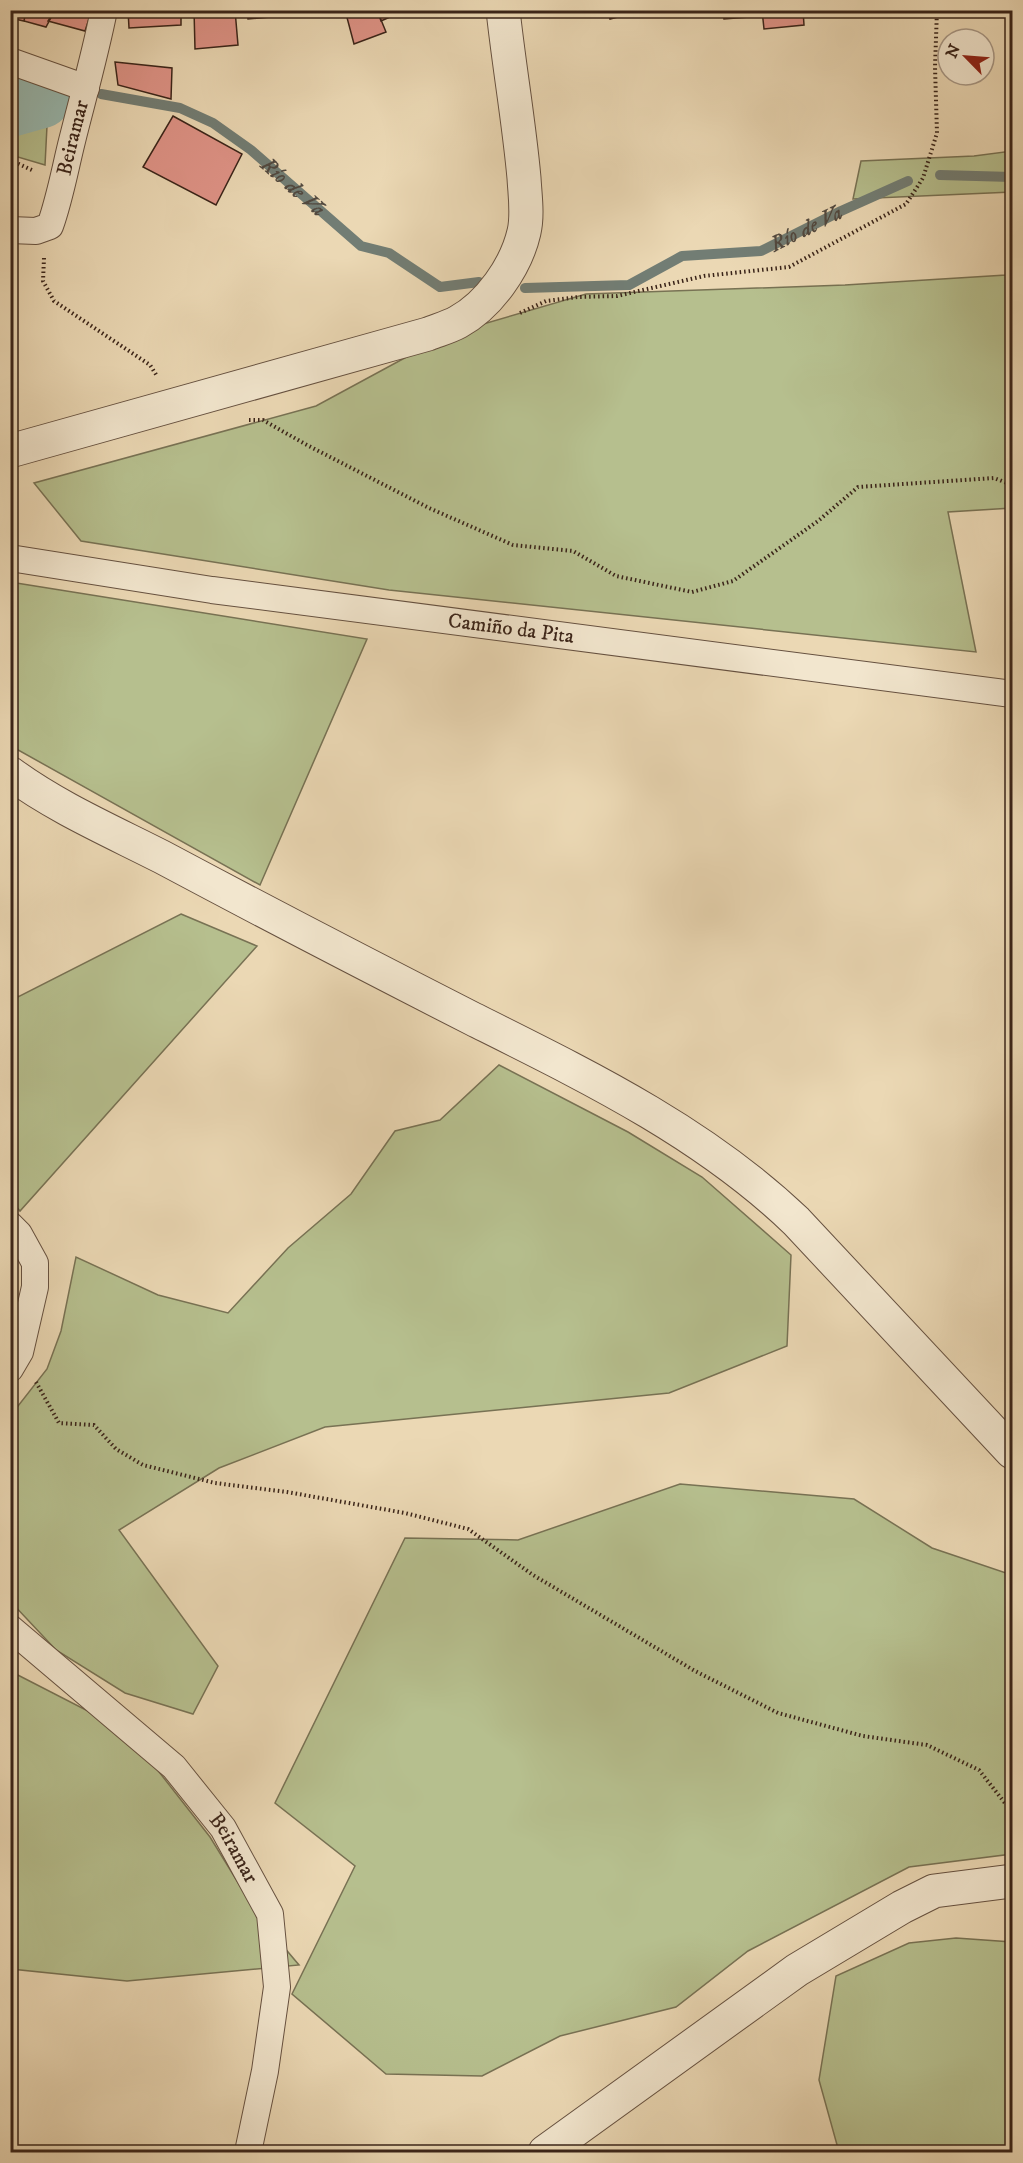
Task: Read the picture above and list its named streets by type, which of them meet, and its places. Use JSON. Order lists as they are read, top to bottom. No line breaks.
{"streets":{"street":["Beiramar","Camiño da Pita"]},"water":["Río de Va"],"north":"top left"}
